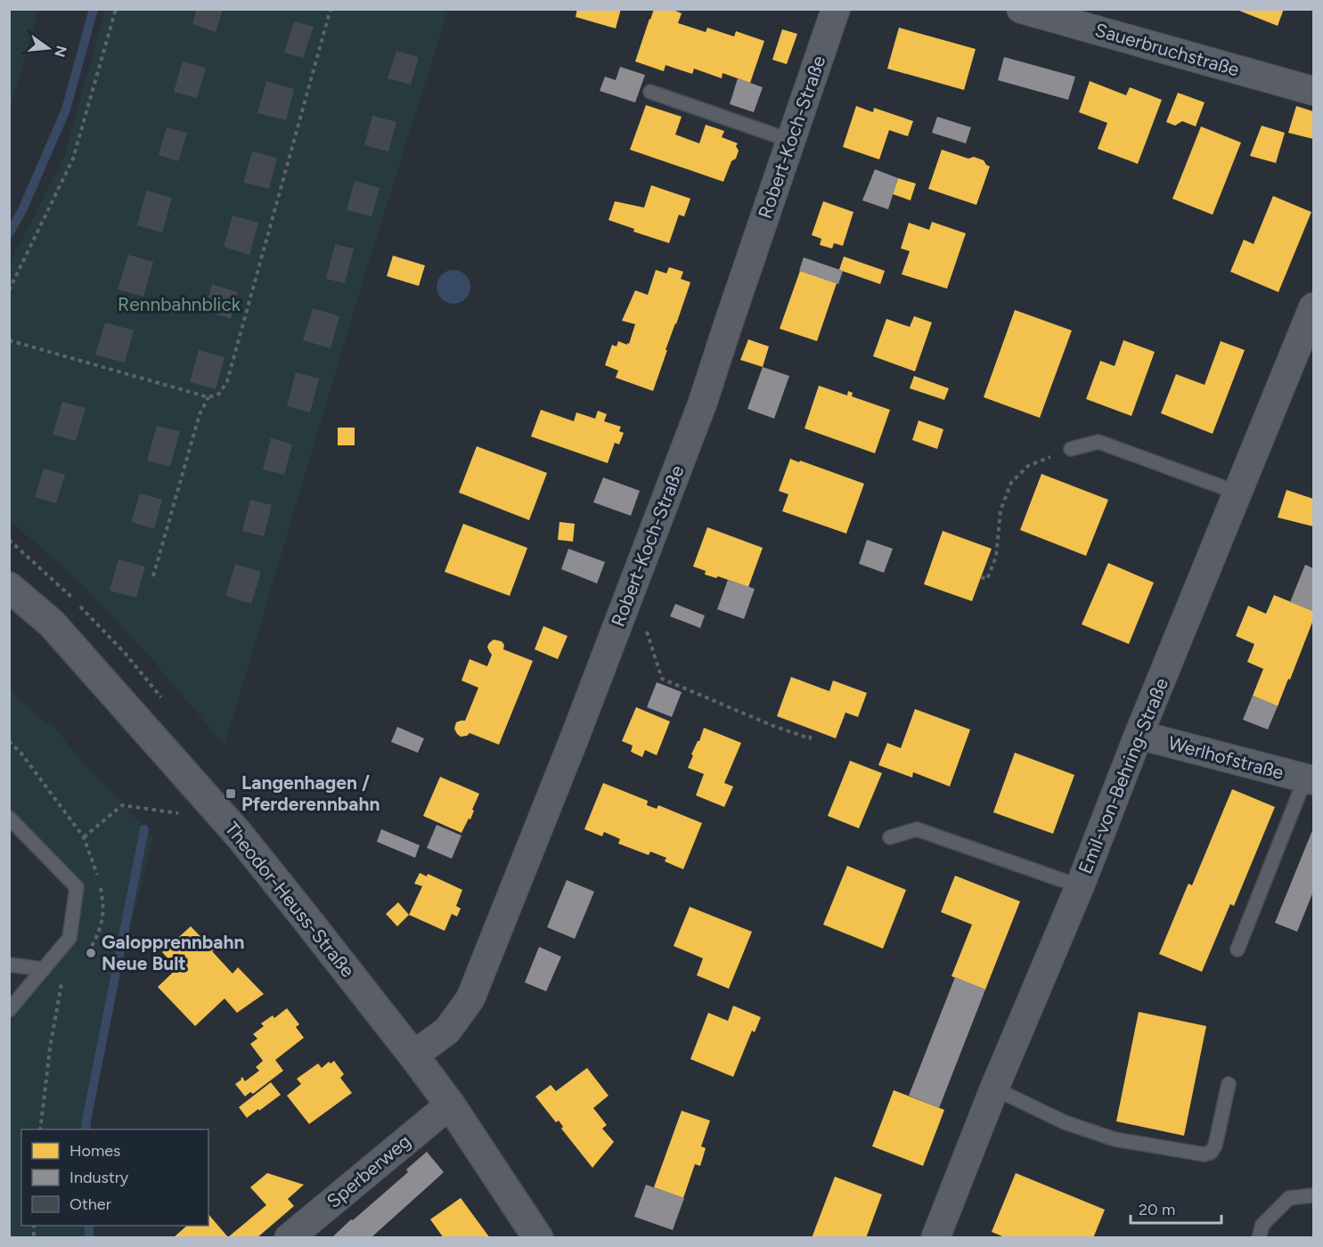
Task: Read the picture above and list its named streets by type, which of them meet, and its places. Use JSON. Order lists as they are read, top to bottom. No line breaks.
{"streets":{"street":["Sauerbruchstraße","Robert-Koch-Straße","Werlhofstraße","Emil-von-Behring-Straße","Theodor-Heuss-Straße","Sperberweg"]},"crossings":[["Robert-Koch-Straße","Theodor-Heuss-Straße"],["Werlhofstraße","Emil-von-Behring-Straße"],["Theodor-Heuss-Straße","Sperberweg"]],"parks":["Rennbahnblick"],"places":{"transit":["Langenhagen / Pferderennbahn"],"other":["Galopprennbahn Neue Bult"]},"legend":["Homes","Industry","Other"],"scale_bar":"20 m","north":"right"}
